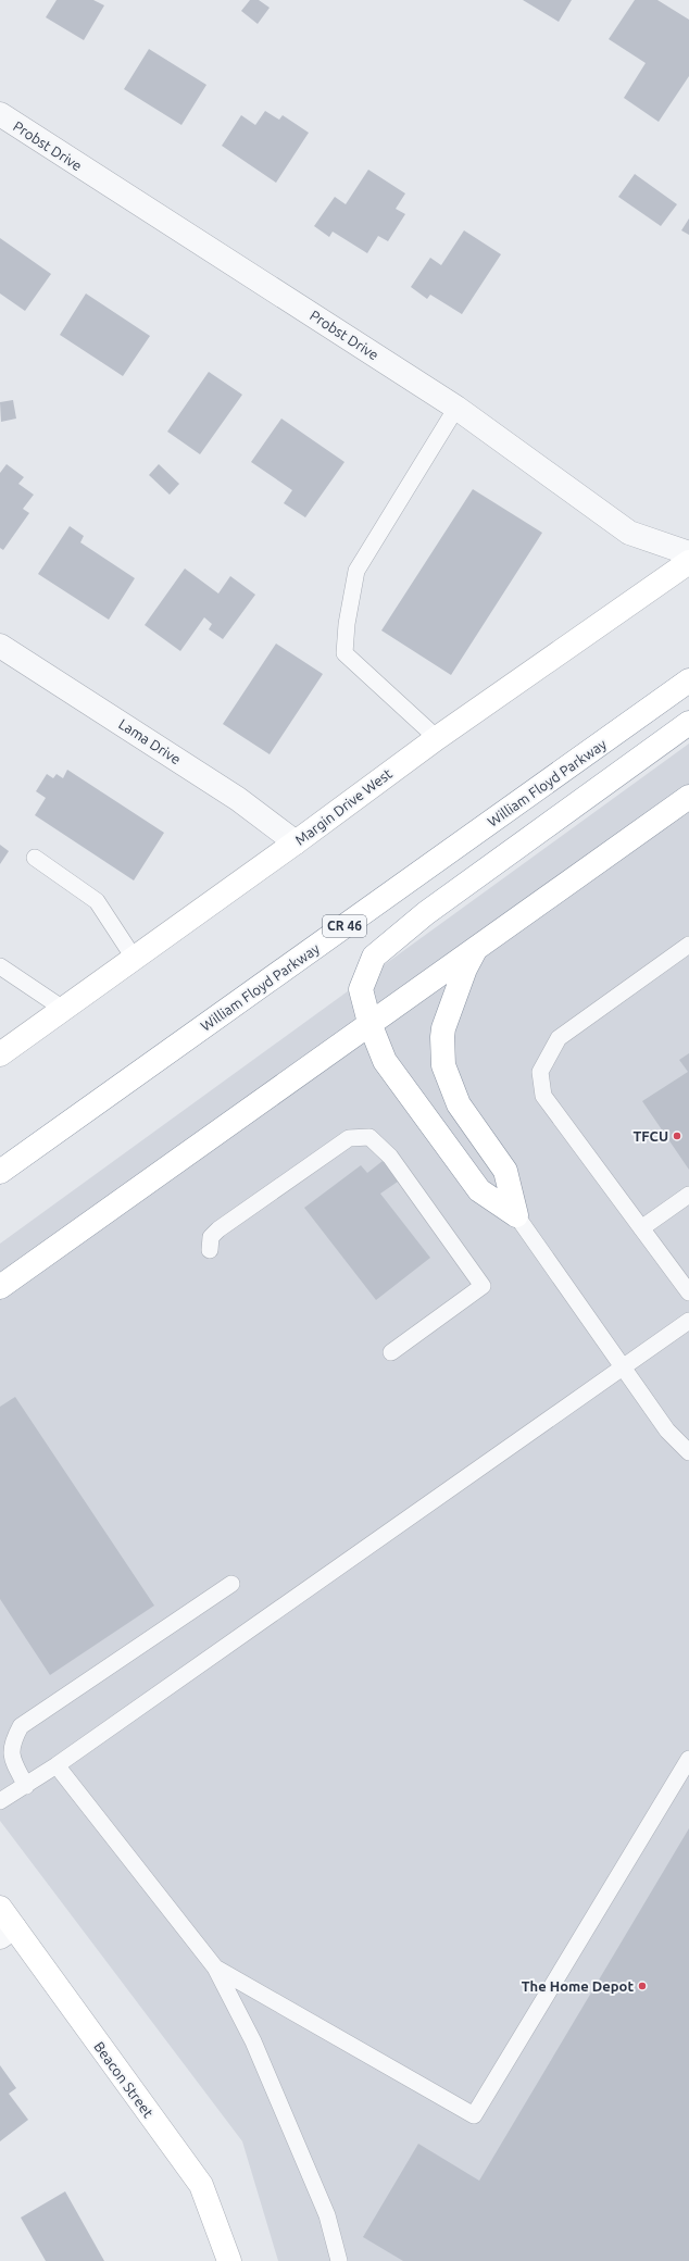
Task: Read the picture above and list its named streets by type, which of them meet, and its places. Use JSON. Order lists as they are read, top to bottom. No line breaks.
{"streets":{"main road":["William Floyd Parkway","Margin Drive West","CR 46","Beacon Street"],"street":["Probst Drive","Lama Drive"]},"crossings":[["Lama Drive","Margin Drive West"]],"places":["TFCU","The Home Depot"]}
